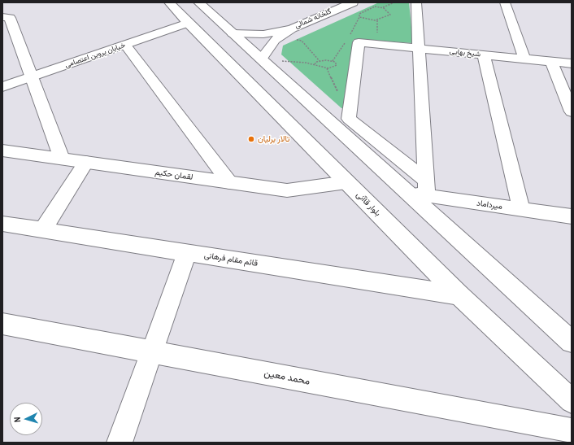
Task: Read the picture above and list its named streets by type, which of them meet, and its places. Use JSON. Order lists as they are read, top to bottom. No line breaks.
{"streets":{"street":["گلخانه شمالی","شیخ بهایی","خیابان پروین اعتصامی","لقمان حکیم","بلوار قاآنی","میرداماد","قائم مقام فرهانی","محمد معین"]},"crossings":[["شیخ بهایی","میرداماد"],["خیابان پروین اعتصامی","بلوار قاآنی"],["لقمان حکیم","بلوار قاآنی"],["بلوار قاآنی","قائم مقام فرهانی"]],"places":["تالار برلیان"],"north":"left"}
